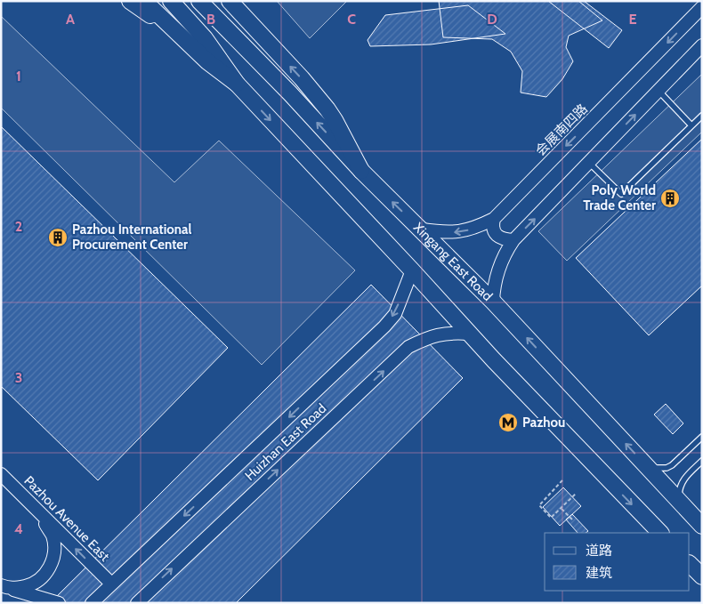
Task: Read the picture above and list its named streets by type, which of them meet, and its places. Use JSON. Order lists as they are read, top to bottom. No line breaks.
{"streets":{"main road":["Xingang East Road"],"street":["会展南四路","Huizhan East Road","Pazhou Avenue East"]},"crossings":[["会展南四路","Xingang East Road"]],"one_way":["Pazhou Avenue East"],"places":{"building":["Poly World Trade Center","Pazhou International Procurement Center"],"metro station":["Pazhou"]},"legend":["道路","建筑"],"grid":{"columns":["A","B","C","D","E"],"rows":["1","2","3","4"]}}
